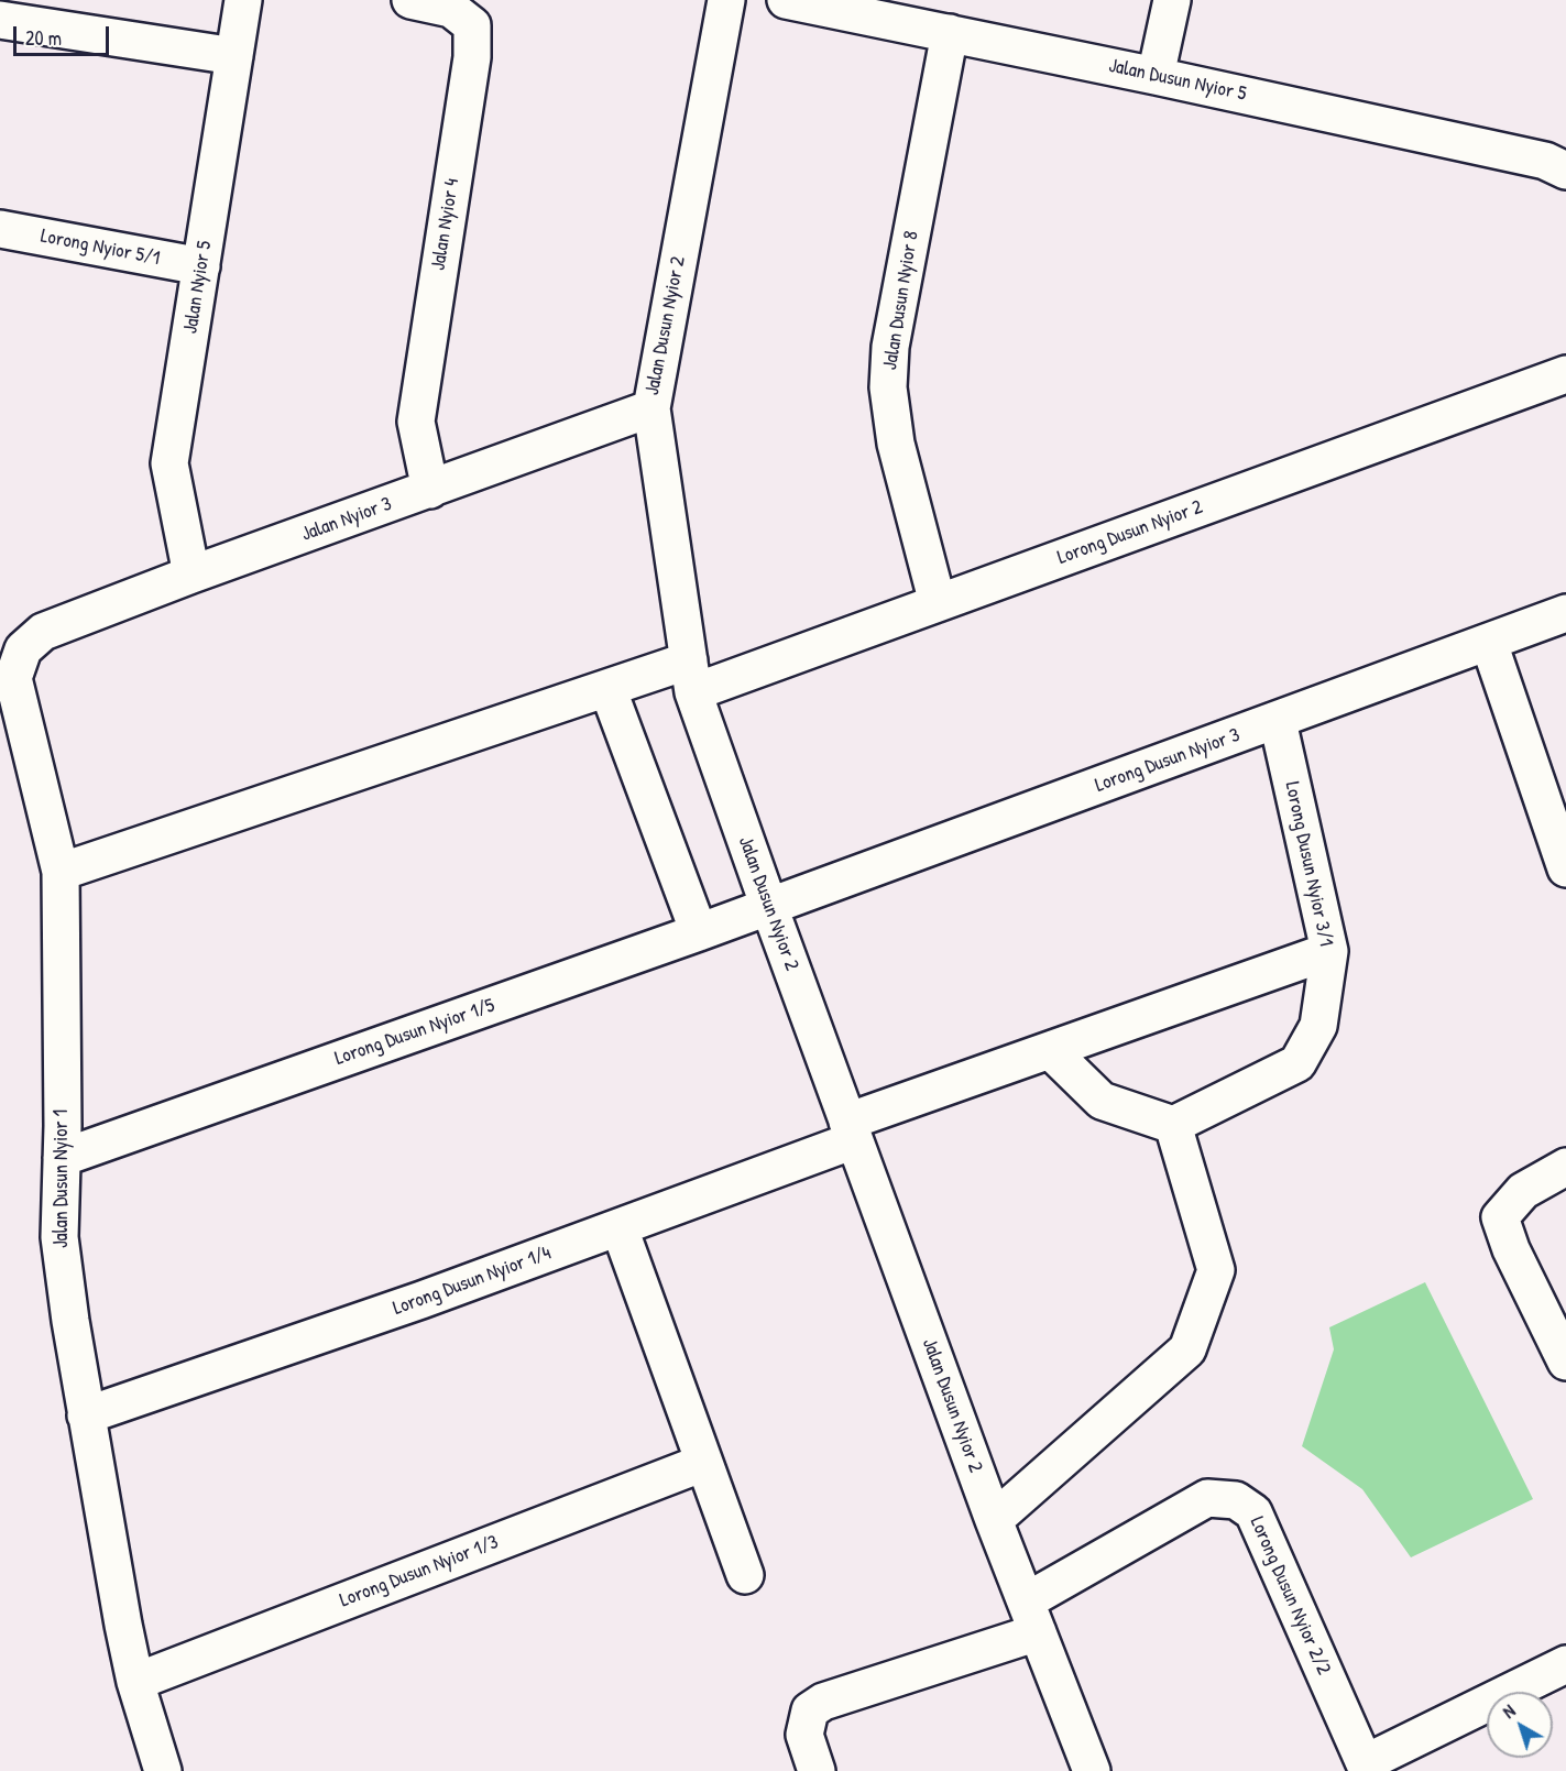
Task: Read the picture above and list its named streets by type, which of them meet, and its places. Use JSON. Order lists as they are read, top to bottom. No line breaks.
{"streets":{"street":["Jalan Dusun Nyior 5","Jalan Nyior 4","Lorong Nyior 5/1","Jalan Nyior 5","Jalan Dusun Nyior 8","Jalan Dusun Nyior 2","Jalan Nyior 3","Lorong Dusun Nyior 2","Lorong Dusun Nyior 3","Lorong Dusun Nyior 3/1","Lorong Dusun Nyior 1/5","Jalan Dusun Nyior 1","Lorong Dusun Nyior 1/4","Lorong Dusun Nyior 1/3","Lorong Dusun Nyior 2/2"]},"crossings":[["Jalan Dusun Nyior 5","Jalan Dusun Nyior 8"],["Jalan Nyior 4","Jalan Nyior 3"],["Lorong Nyior 5/1","Jalan Nyior 5"],["Jalan Nyior 5","Jalan Nyior 3"],["Jalan Dusun Nyior 8","Lorong Dusun Nyior 2"],["Jalan Dusun Nyior 2","Jalan Nyior 3"],["Jalan Dusun Nyior 2","Lorong Dusun Nyior 2"],["Jalan Dusun Nyior 2","Lorong Dusun Nyior 3"],["Jalan Dusun Nyior 2","Lorong Dusun Nyior 1/5"],["Jalan Dusun Nyior 2","Lorong Dusun Nyior 1/4"],["Jalan Dusun Nyior 2","Lorong Dusun Nyior 2/2"],["Jalan Nyior 3","Jalan Dusun Nyior 1"],["Lorong Dusun Nyior 2","Jalan Dusun Nyior 1"],["Lorong Dusun Nyior 3","Lorong Dusun Nyior 3/1"],["Lorong Dusun Nyior 3","Lorong Dusun Nyior 1/5"],["Lorong Dusun Nyior 1/5","Jalan Dusun Nyior 1"],["Jalan Dusun Nyior 1","Lorong Dusun Nyior 1/4"],["Jalan Dusun Nyior 1","Lorong Dusun Nyior 1/3"]],"scale_bar":"20 m","north":"top left"}
